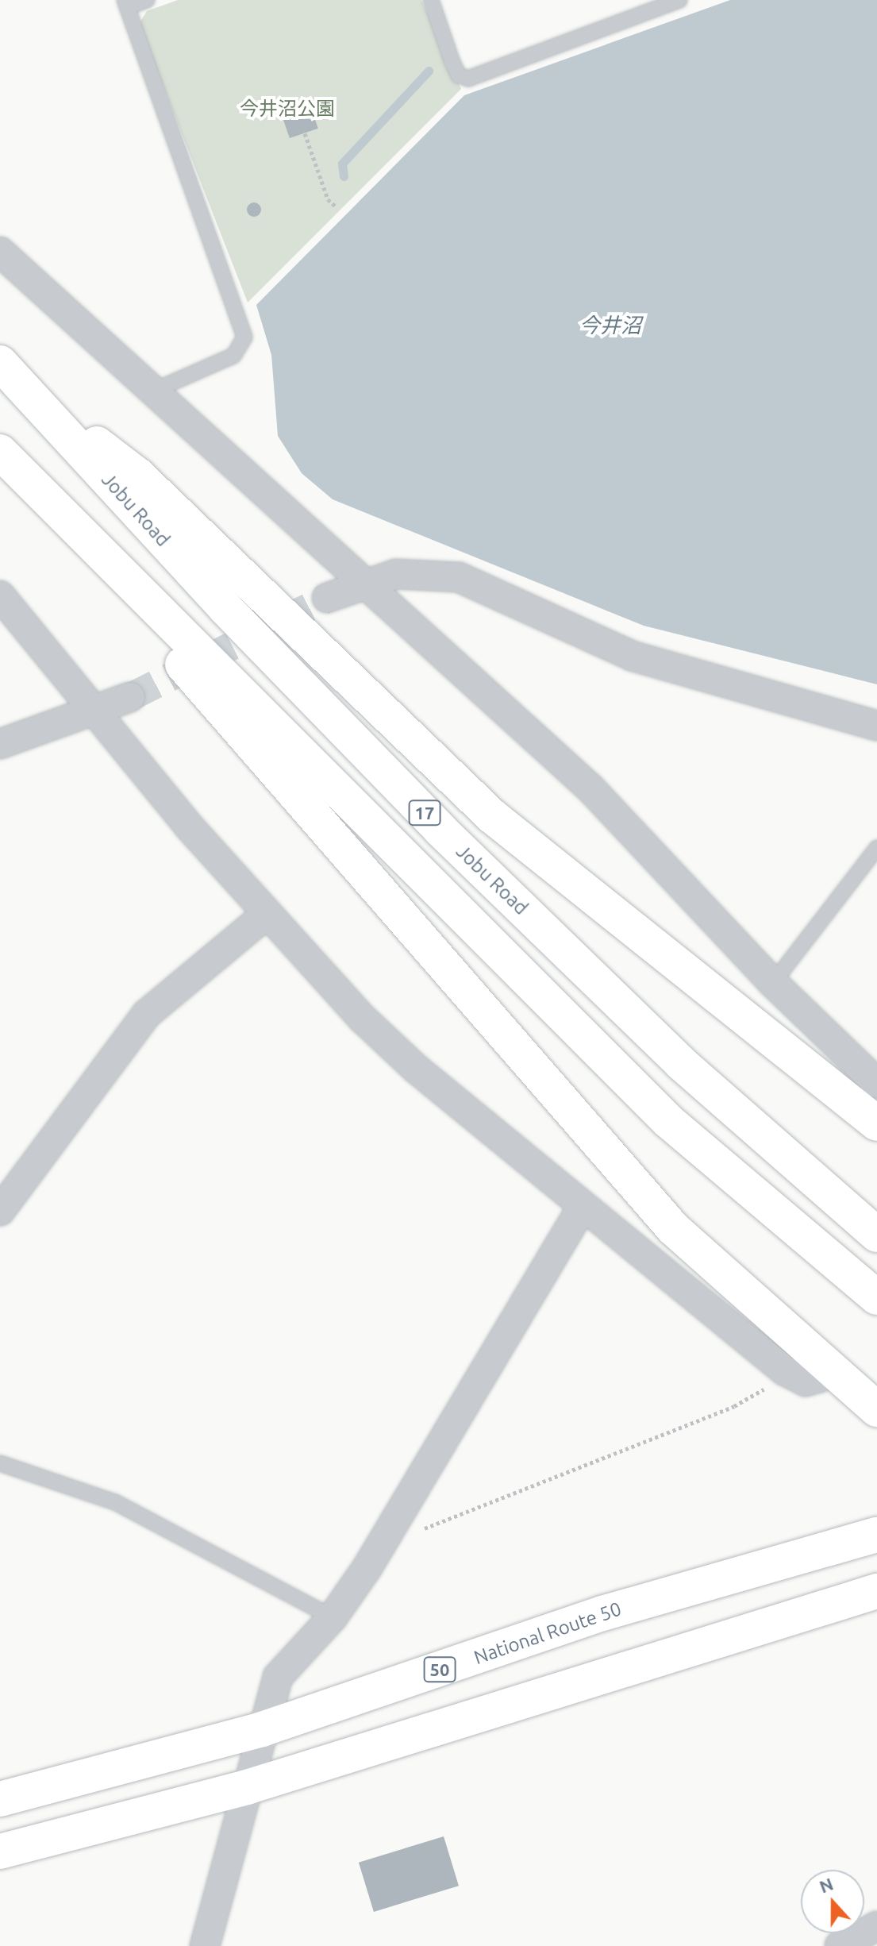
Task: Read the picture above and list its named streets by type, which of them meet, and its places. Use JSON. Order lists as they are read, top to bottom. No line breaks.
{"streets":{"highway":["Jobu Road","17","National Route 50","50"]},"crossings":[["Jobu Road","17"]],"water":["今井沼"],"parks":["今井沼公園"],"north":"top"}
